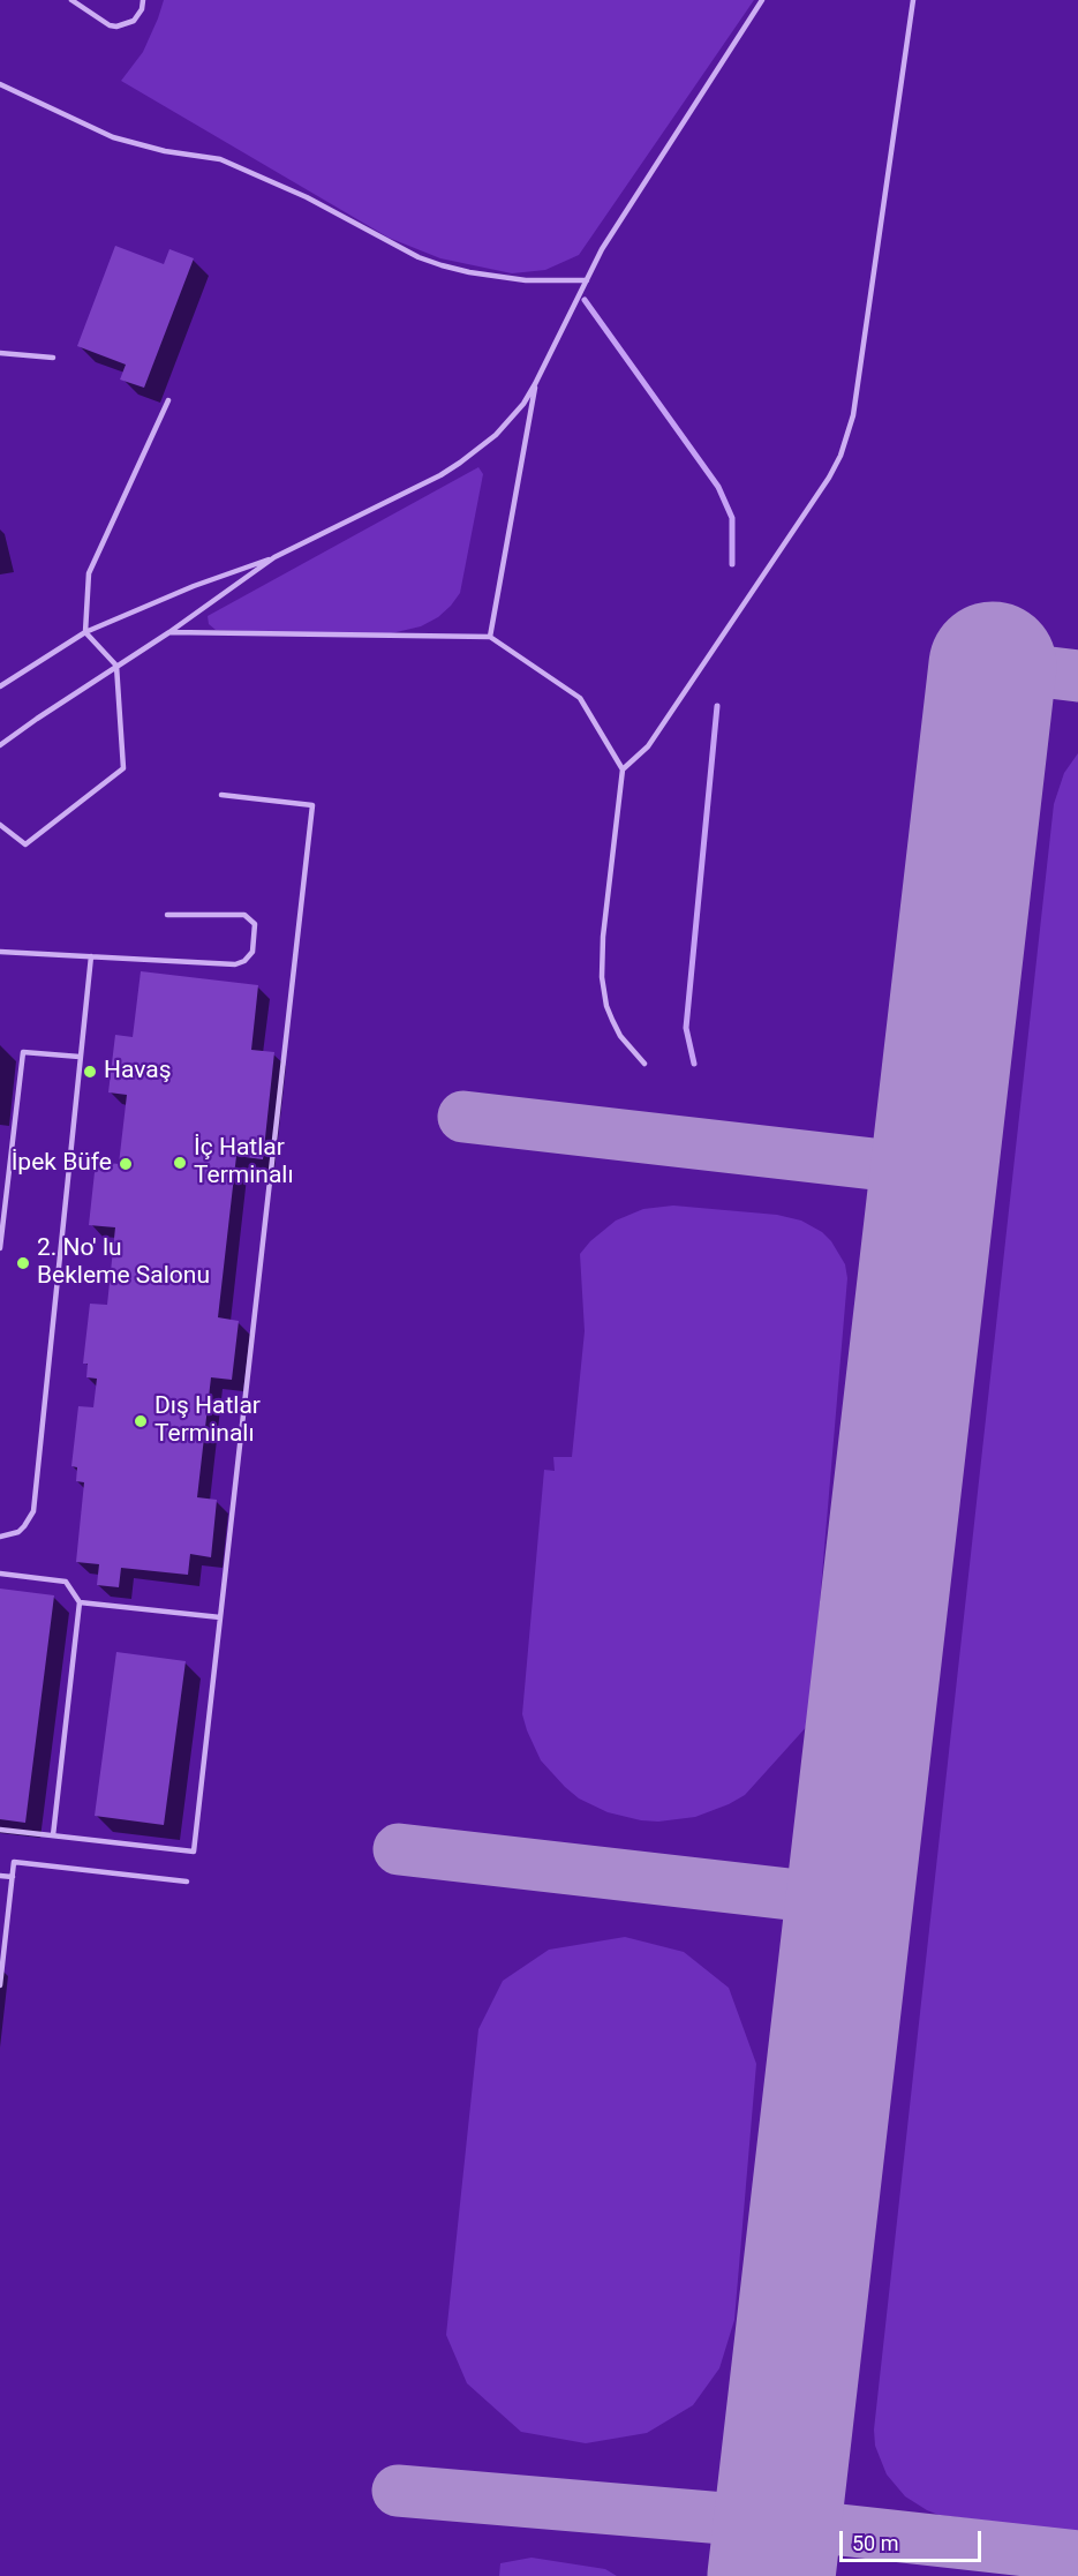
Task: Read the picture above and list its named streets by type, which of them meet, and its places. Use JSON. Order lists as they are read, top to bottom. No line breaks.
{"places":["Havaş","İç Hatlar Terminalı","İpek Büfe","2. No' lu Bekleme Salonu","Dış Hatlar Terminalı"],"scale_bar":"50 m"}
